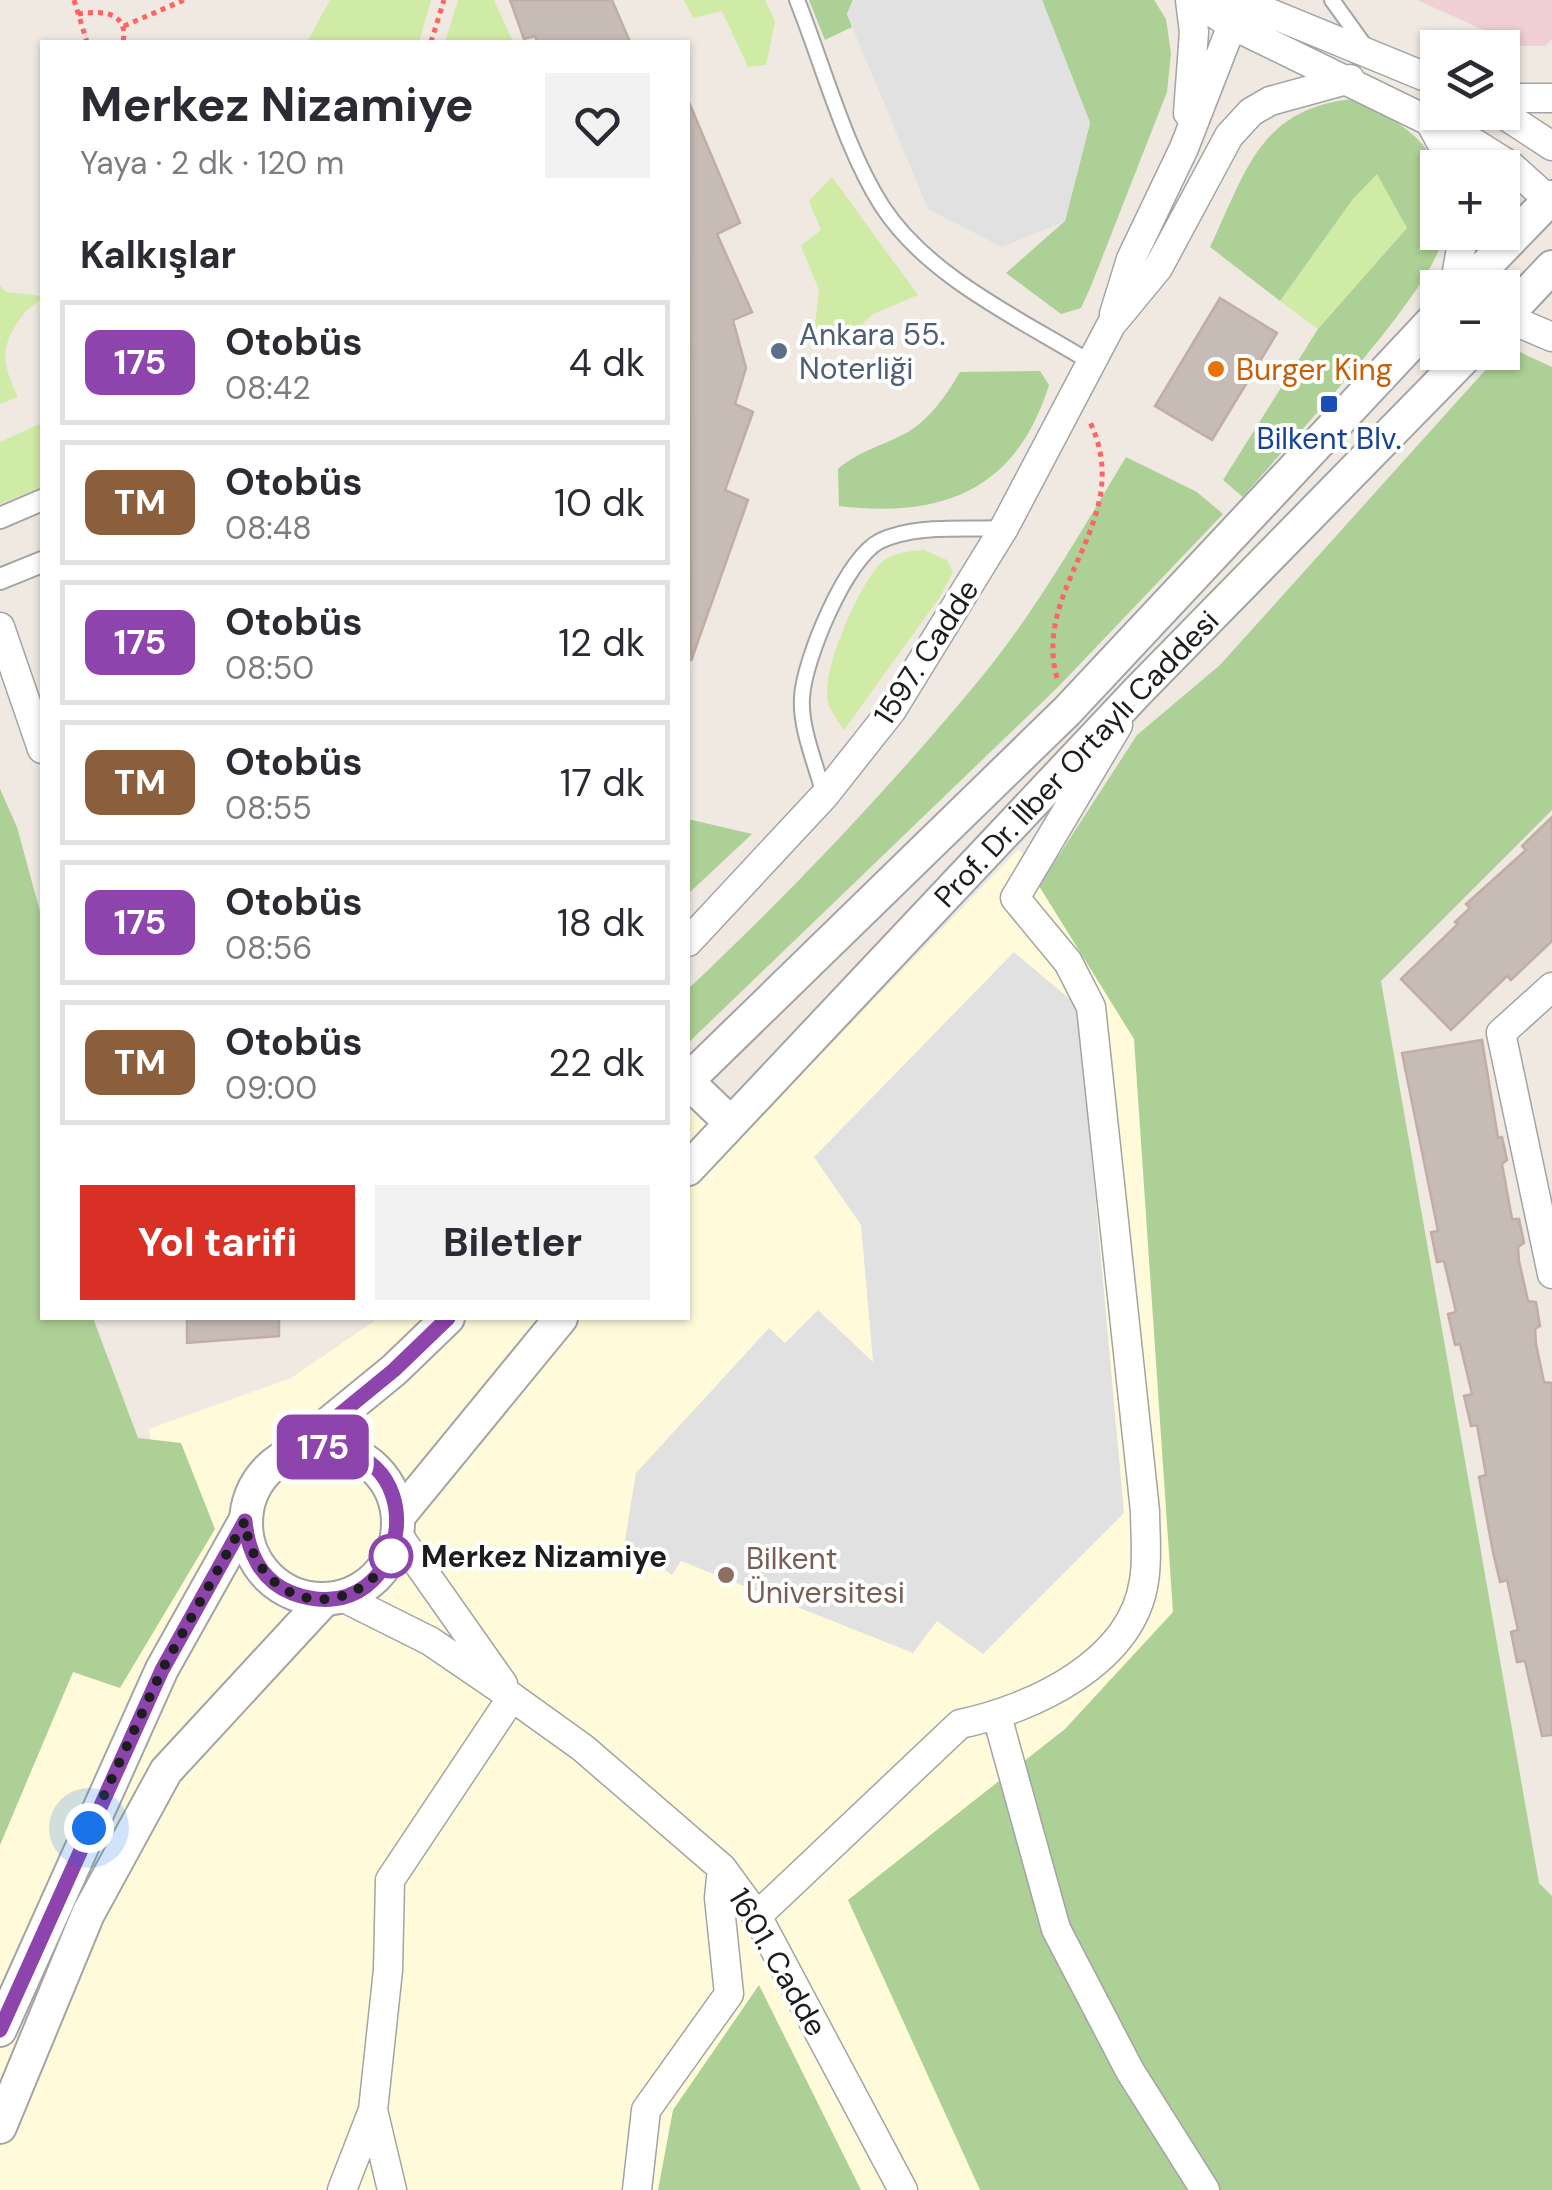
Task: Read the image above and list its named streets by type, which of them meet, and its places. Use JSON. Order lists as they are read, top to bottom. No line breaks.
{"streets":{"street":["1597. Cadde","Prof. Dr. İlber Ortaylı Caddesi","1601. Cadde"]},"places":{"other":["Ankara 55. Noterliği","Burger King","Merkez Nizamiye","Bilkent Üniversitesi"],"transit":["Bilkent Blv."]},"lines":["bus line 175"],"page":{"on_map":"175","map_buttons":["+","−"],"heading":[["Merkez Nizamiye","Yaya · 2 dk · 120 m"],"Kalkışlar"],"list":[{"mark":"175","name":"Otobüs","note":"08:42","value":"4 dk"},{"mark":"TM","name":"Otobüs","note":"08:48","value":"10 dk"},{"mark":"175","name":"Otobüs","note":"08:50","value":"12 dk"},{"mark":"TM","name":"Otobüs","note":"08:55","value":"17 dk"},{"mark":"175","name":"Otobüs","note":"08:56","value":"18 dk"},{"mark":"TM","name":"Otobüs","note":"09:00","value":"22 dk"}],"buttons":["Yol tarifi","Biletler"]}}
